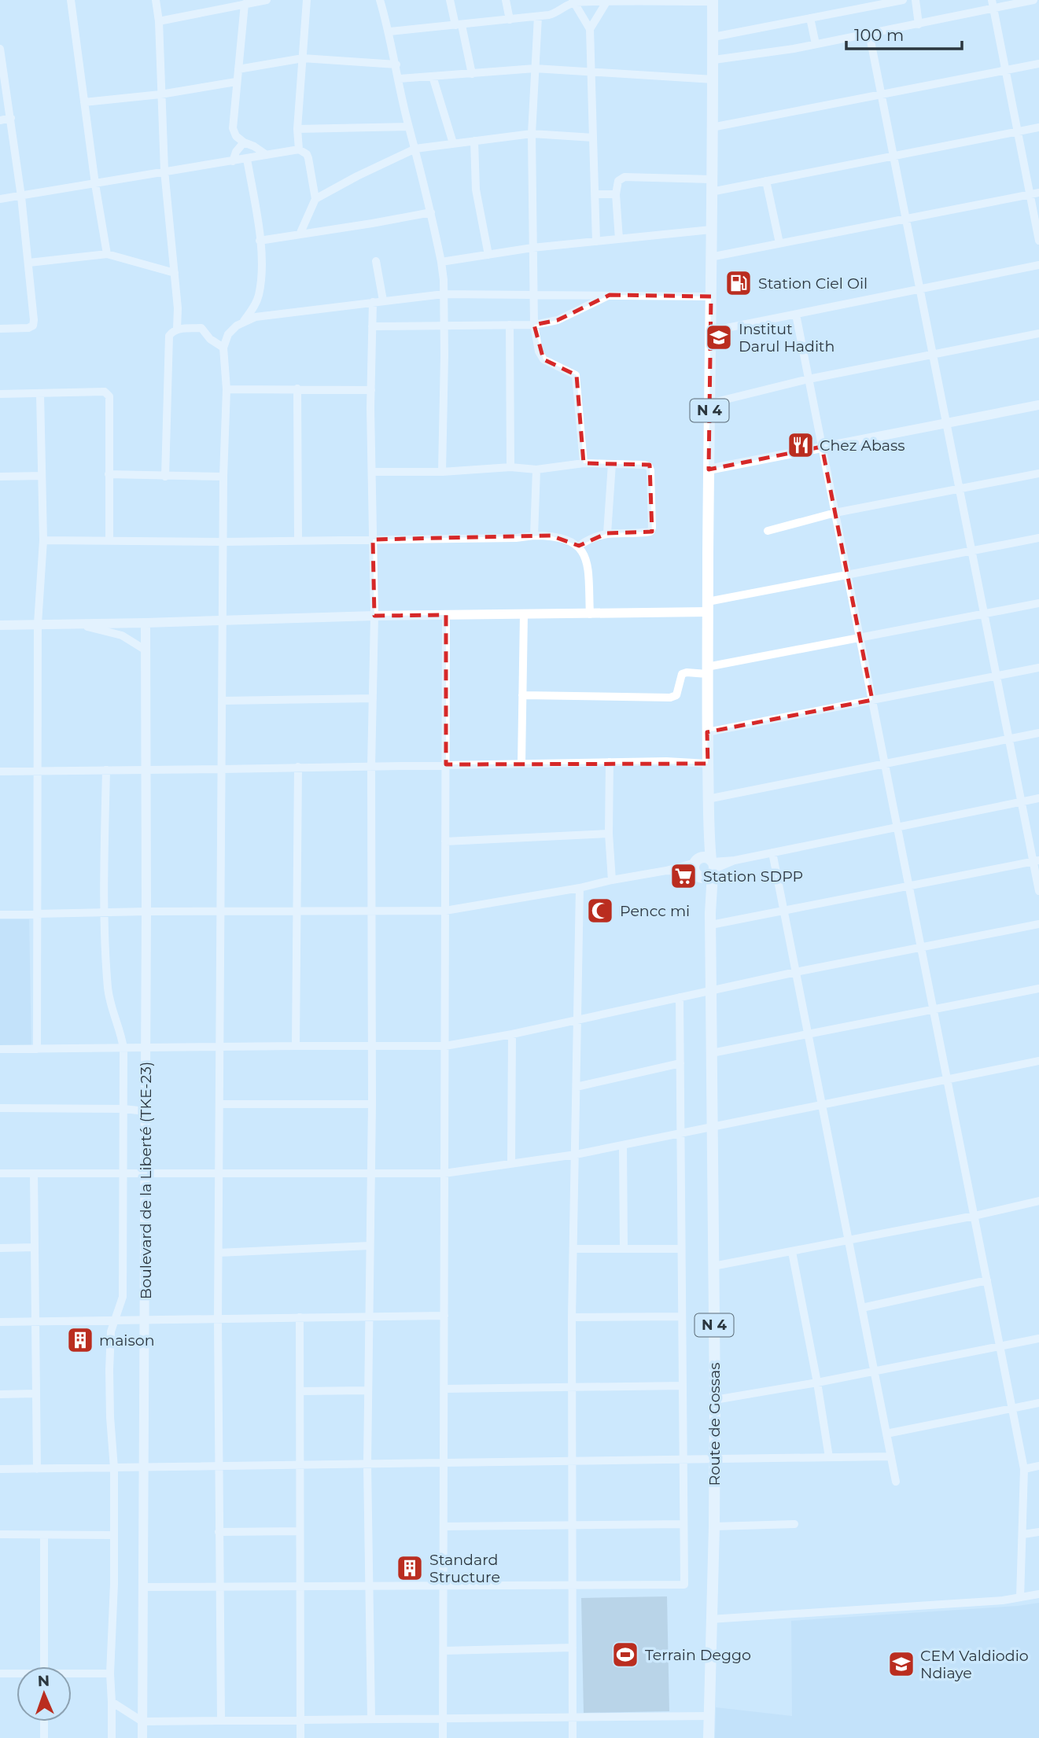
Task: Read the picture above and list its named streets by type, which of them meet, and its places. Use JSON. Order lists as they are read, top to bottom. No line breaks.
{"streets":{"main road":["N 4","Route de Gossas"],"street":["Boulevard de la Liberté (TKE-23)"]},"crossings":[["N 4","Route de Gossas"]],"places":{"fuel station":["Station Ciel Oil"],"school or university":["Institut Darul Hadith","CEM Valdiodio Ndiaye"],"restaurant":["Chez Abass"],"supermarket":["Station SDPP"],"mosque":["Pencc mi"],"building":["maison","Standard Structure"],"sports":["Terrain Deggo"]},"scale_bar":"100 m","north":"top"}
